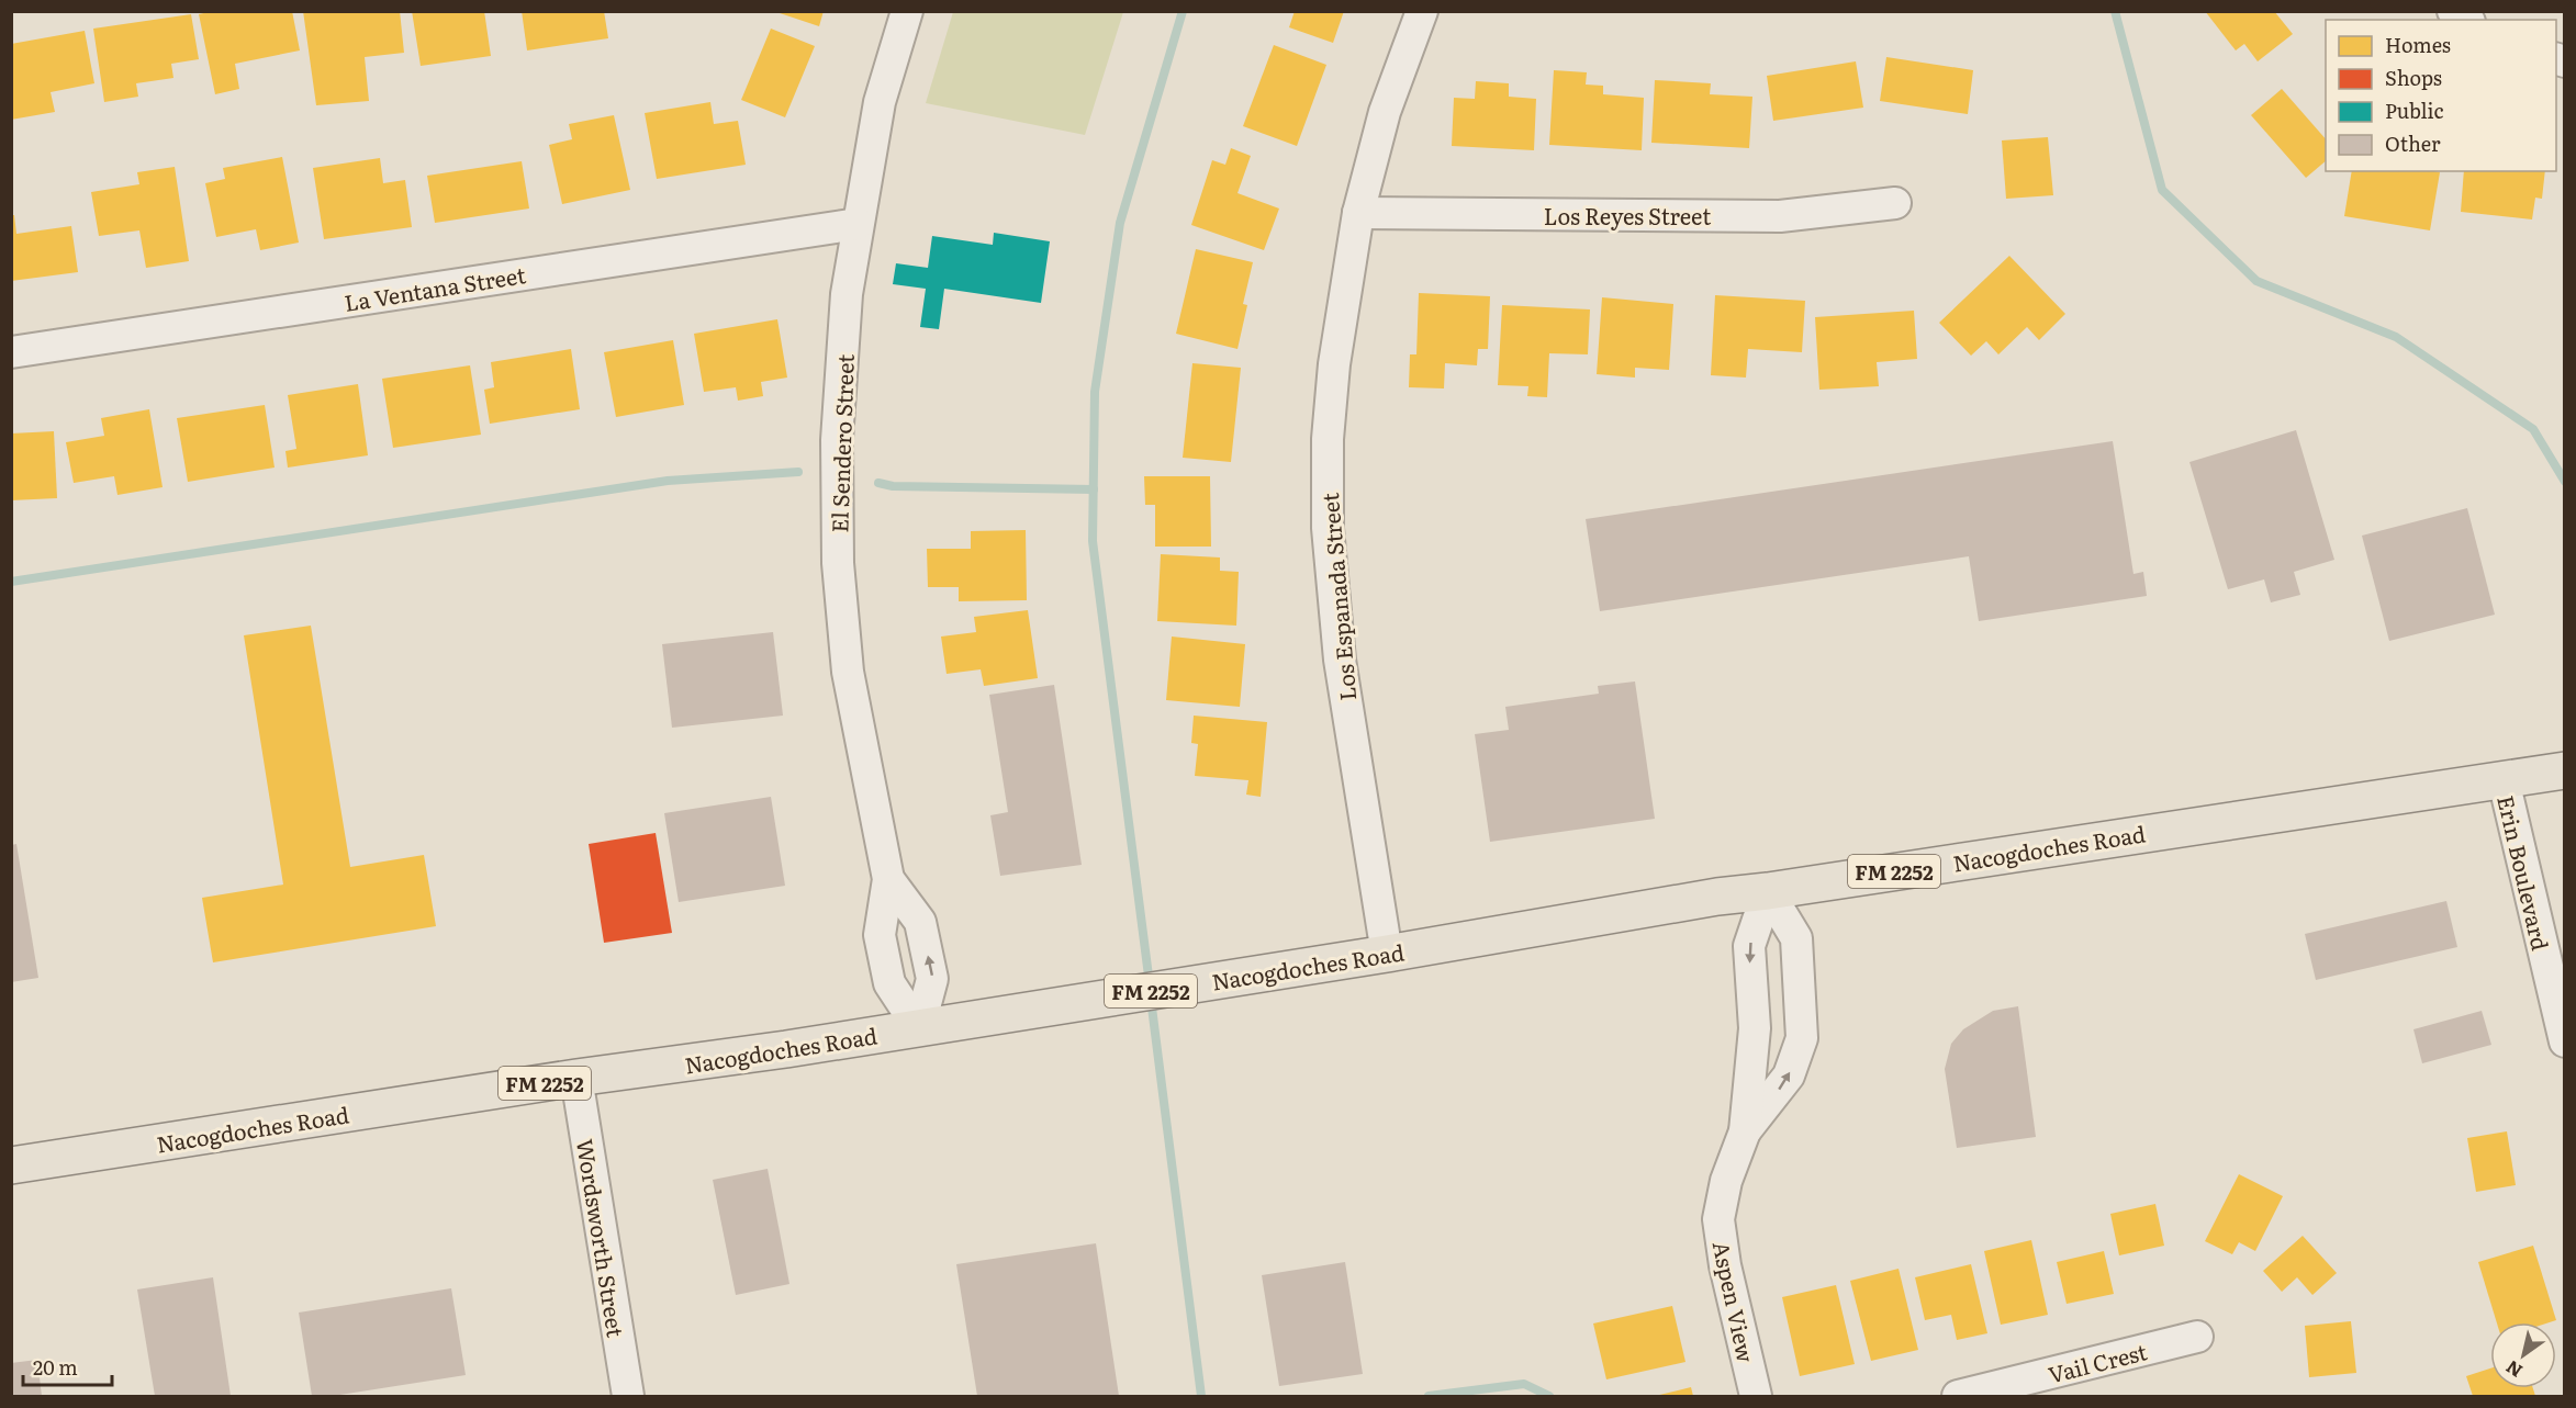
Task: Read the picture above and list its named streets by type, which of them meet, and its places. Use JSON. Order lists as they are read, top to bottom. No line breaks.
{"streets":{"main road":["Nacogdoches Road","FM 2252"],"street":["Los Reyes Street","La Ventana Street","El Sendero Street","Los Espanada Street","Erin Boulevard","Wordsworth Street","Aspen View","Vail Crest"]},"crossings":[["Los Reyes Street","Los Espanada Street"],["La Ventana Street","El Sendero Street"],["El Sendero Street","Nacogdoches Road"],["Los Espanada Street","Nacogdoches Road"],["Nacogdoches Road","Erin Boulevard"],["Nacogdoches Road","Wordsworth Street"],["Nacogdoches Road","Aspen View"]],"legend":["Homes","Shops","Public","Other"],"scale_bar":"20 m","north":"bottom left"}
